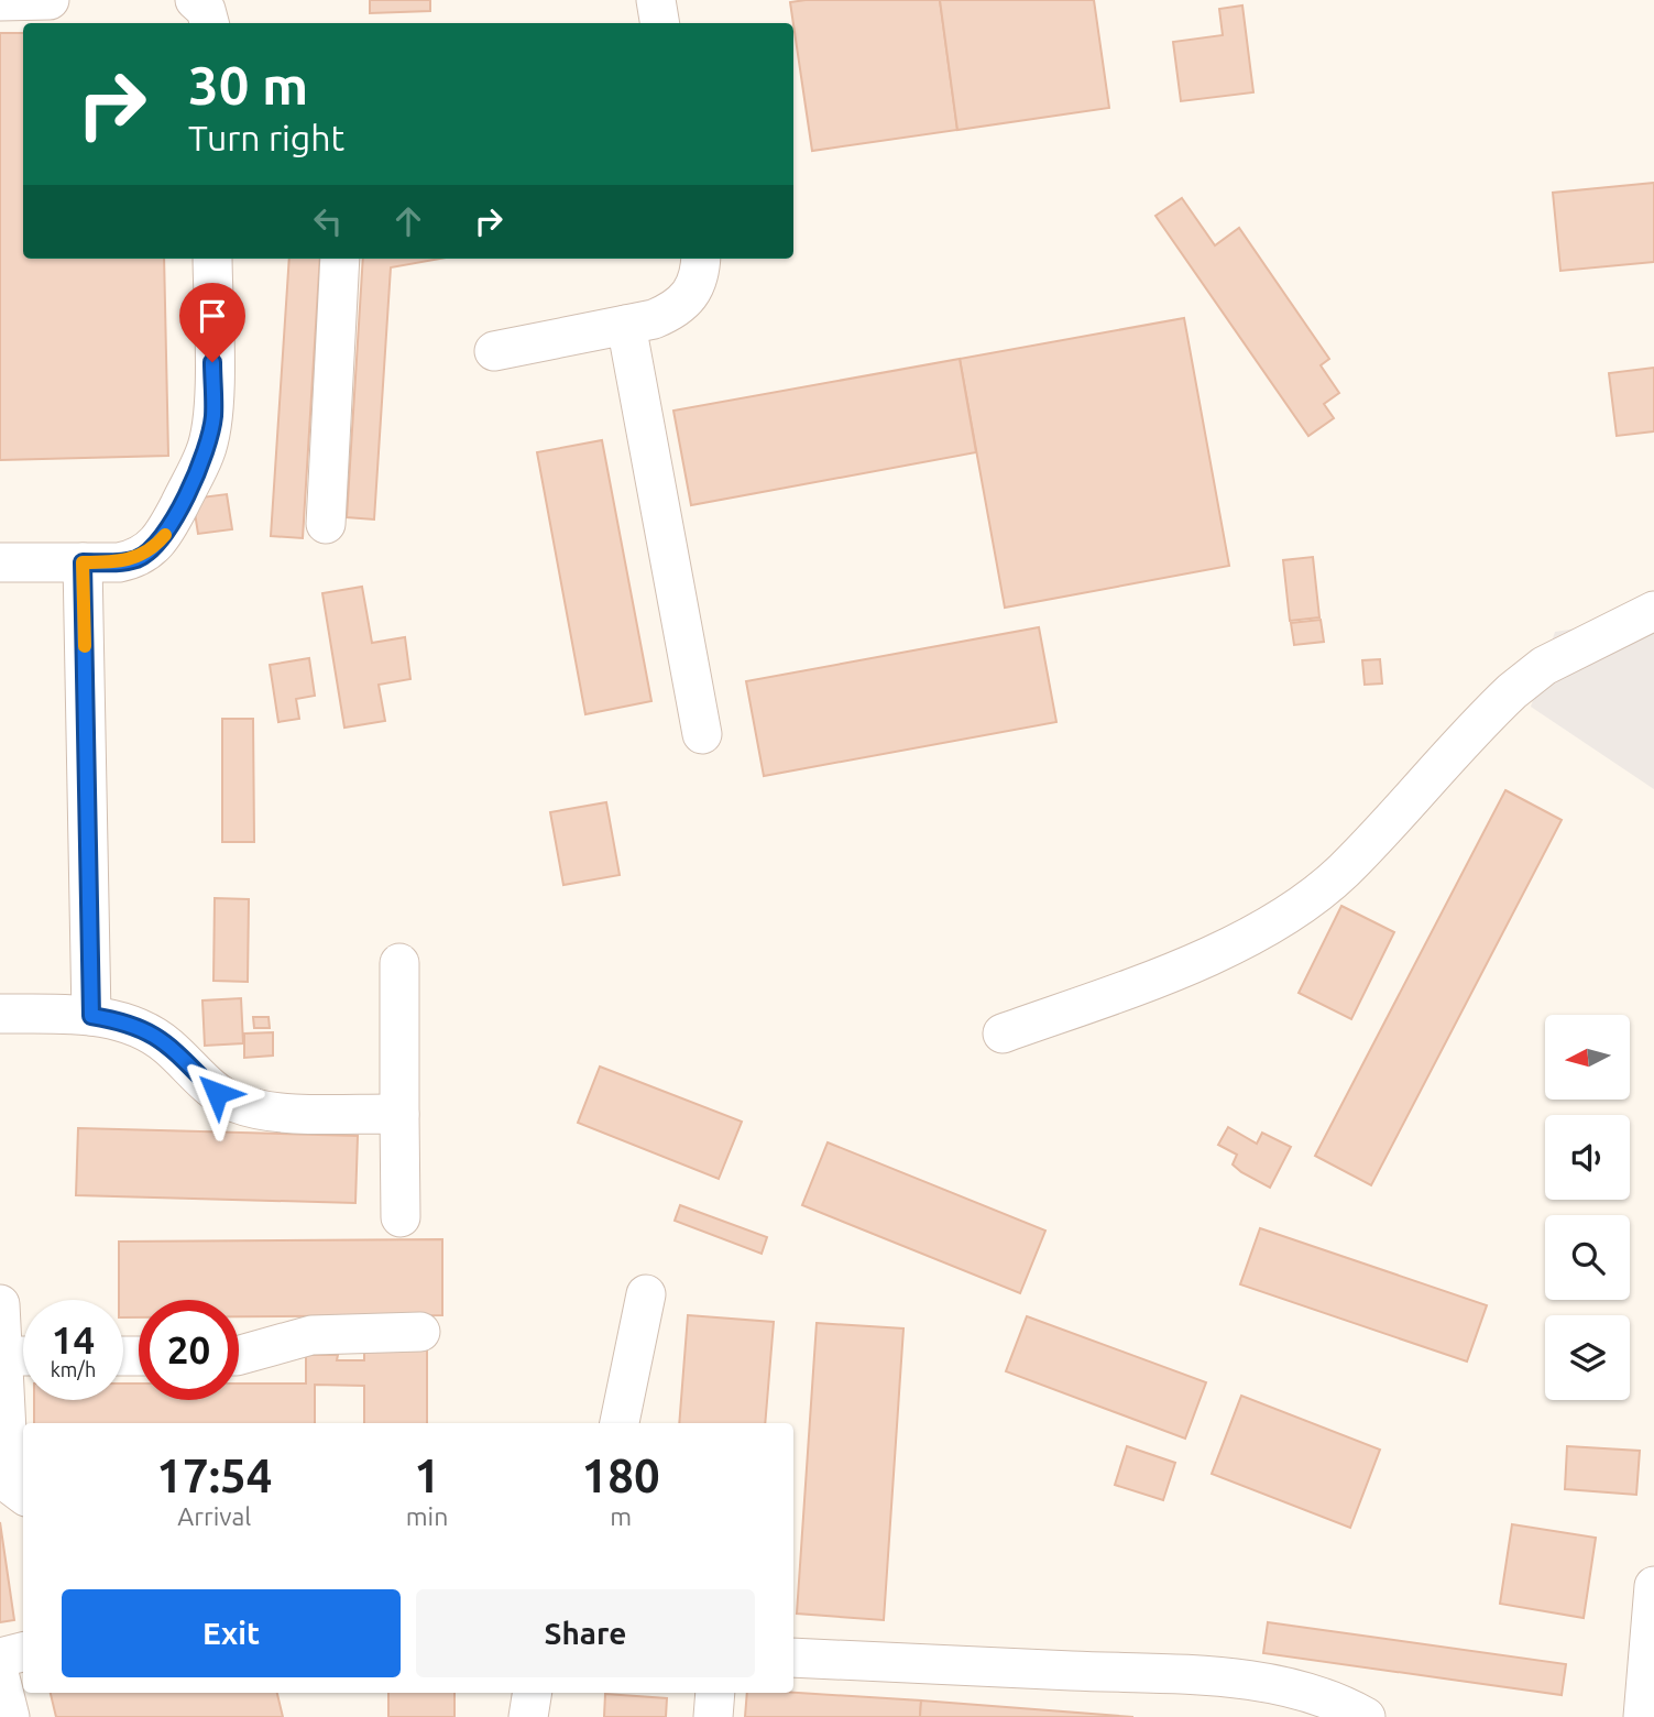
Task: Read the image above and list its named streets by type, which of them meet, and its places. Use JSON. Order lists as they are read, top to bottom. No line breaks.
{"north":"left","page":{"turn":["30 m","Turn right"],"speed":"14 km/h","limit":"20","eta":["17:54","Arrival","1","min","180","m"],"buttons":["Exit","Share"]}}
